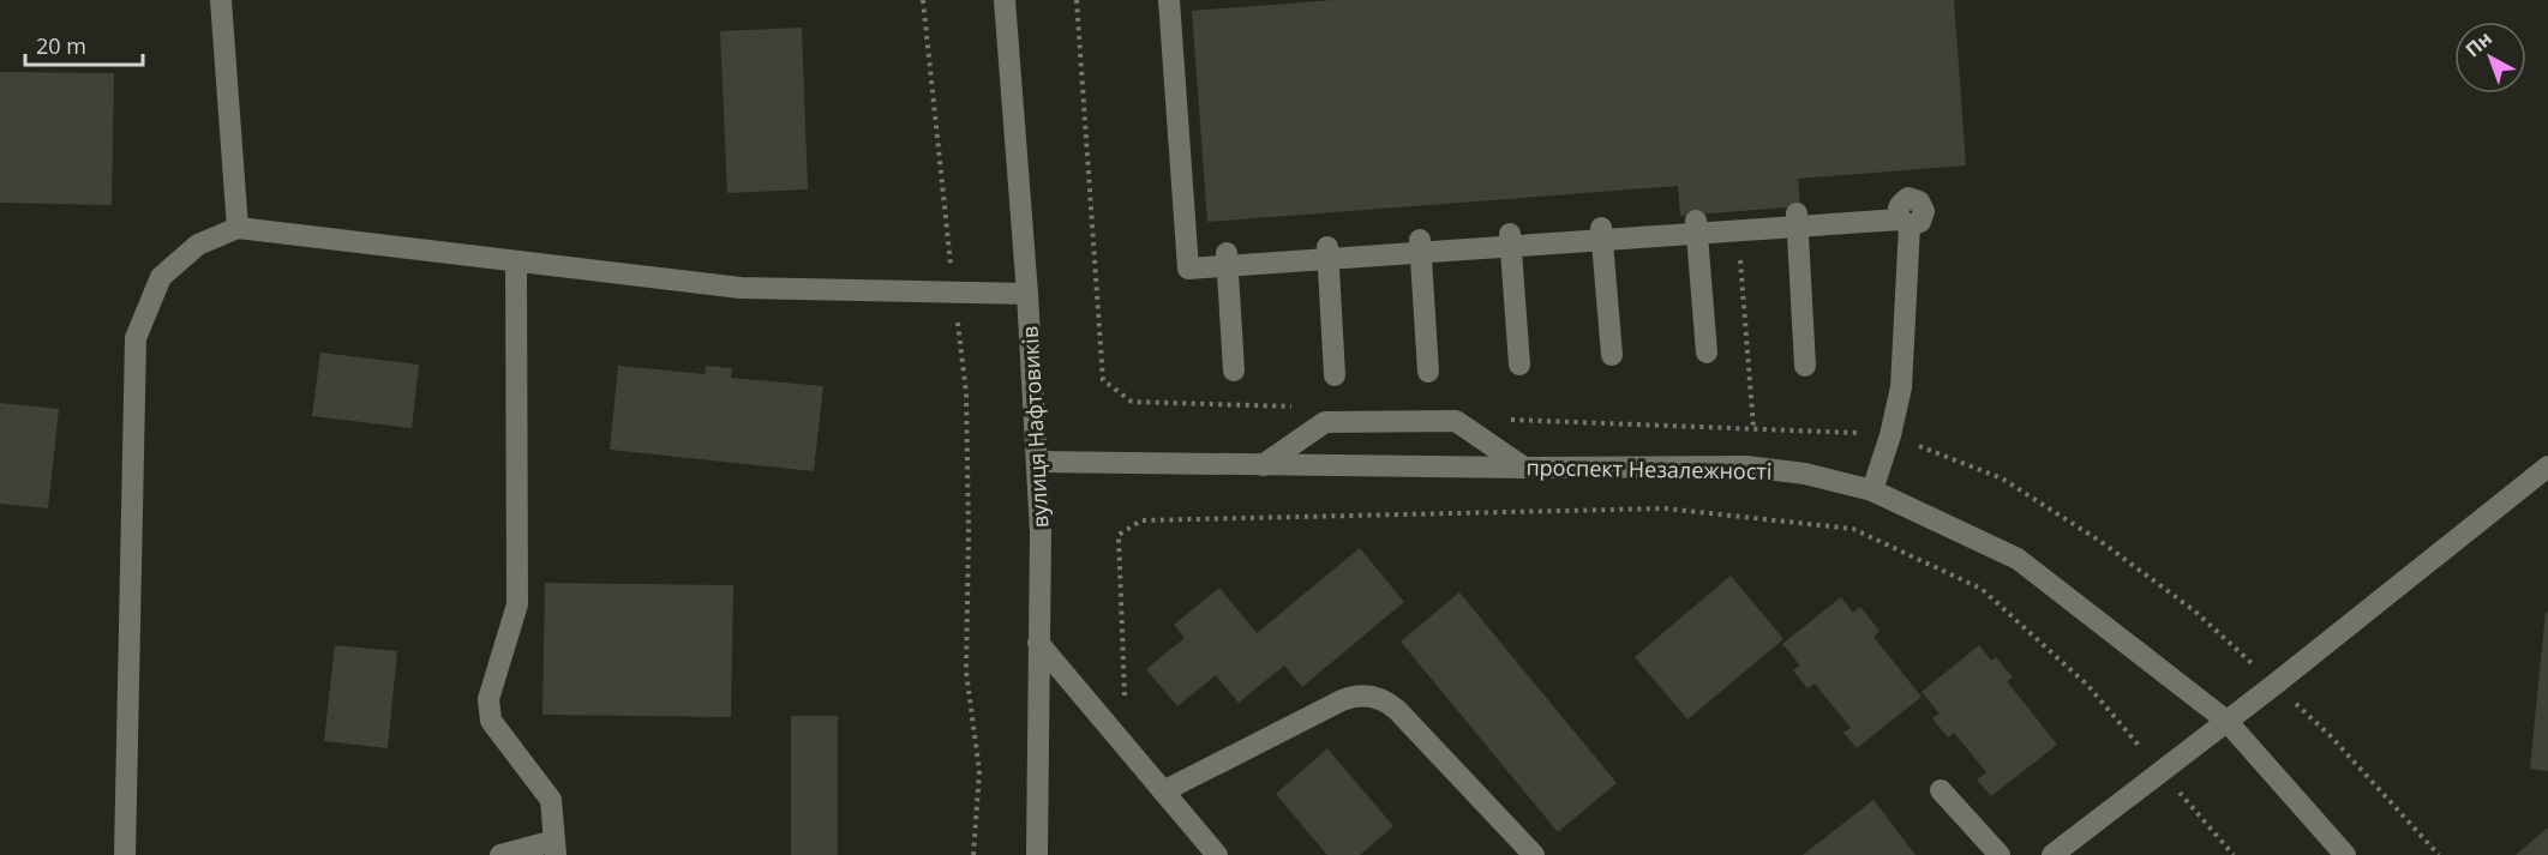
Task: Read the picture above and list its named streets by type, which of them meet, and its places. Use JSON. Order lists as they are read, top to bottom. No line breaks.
{"streets":{"street":["вулиця Нафтовиків","проспект Незалежності"]},"crossings":[["вулиця Нафтовиків","проспект Незалежності"]],"scale_bar":"20 m","north":"top left"}
